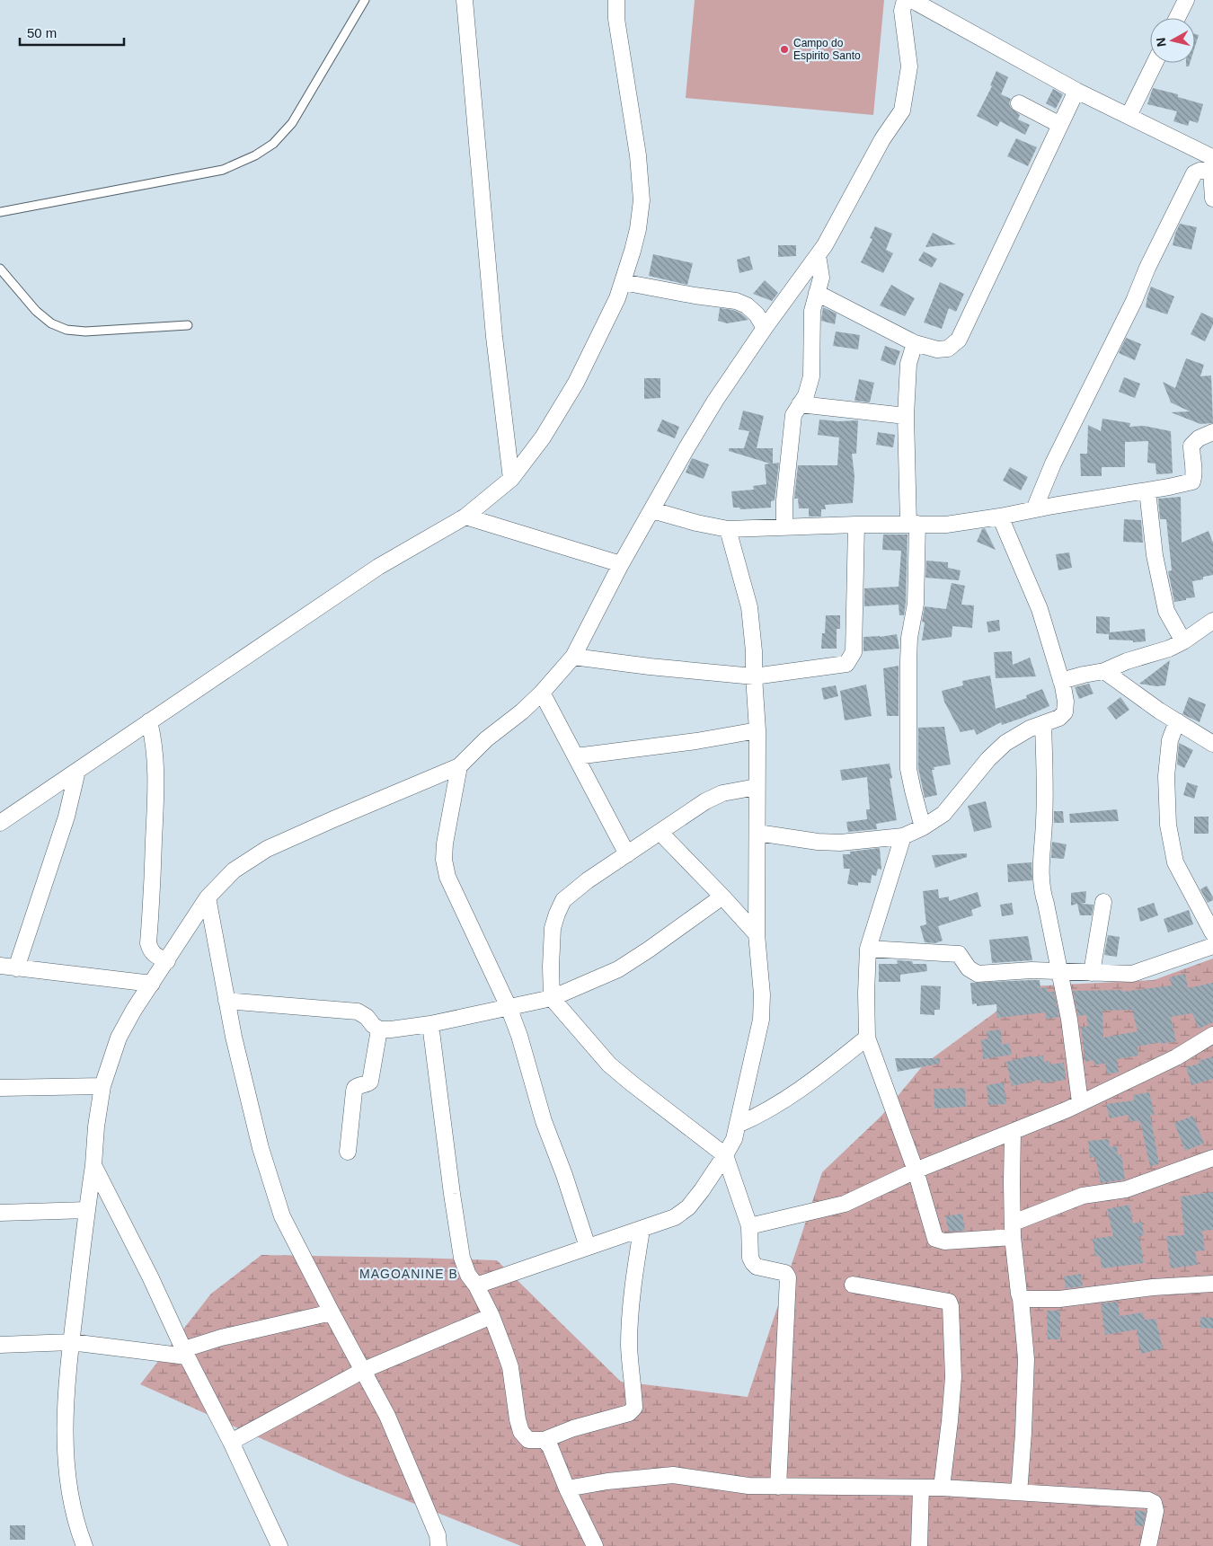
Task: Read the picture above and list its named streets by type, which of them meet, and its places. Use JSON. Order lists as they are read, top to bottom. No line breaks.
{"districts":["MAGOANINE B"],"places":["Campo do Espirito Santo"],"scale_bar":"50 m","north":"left"}
